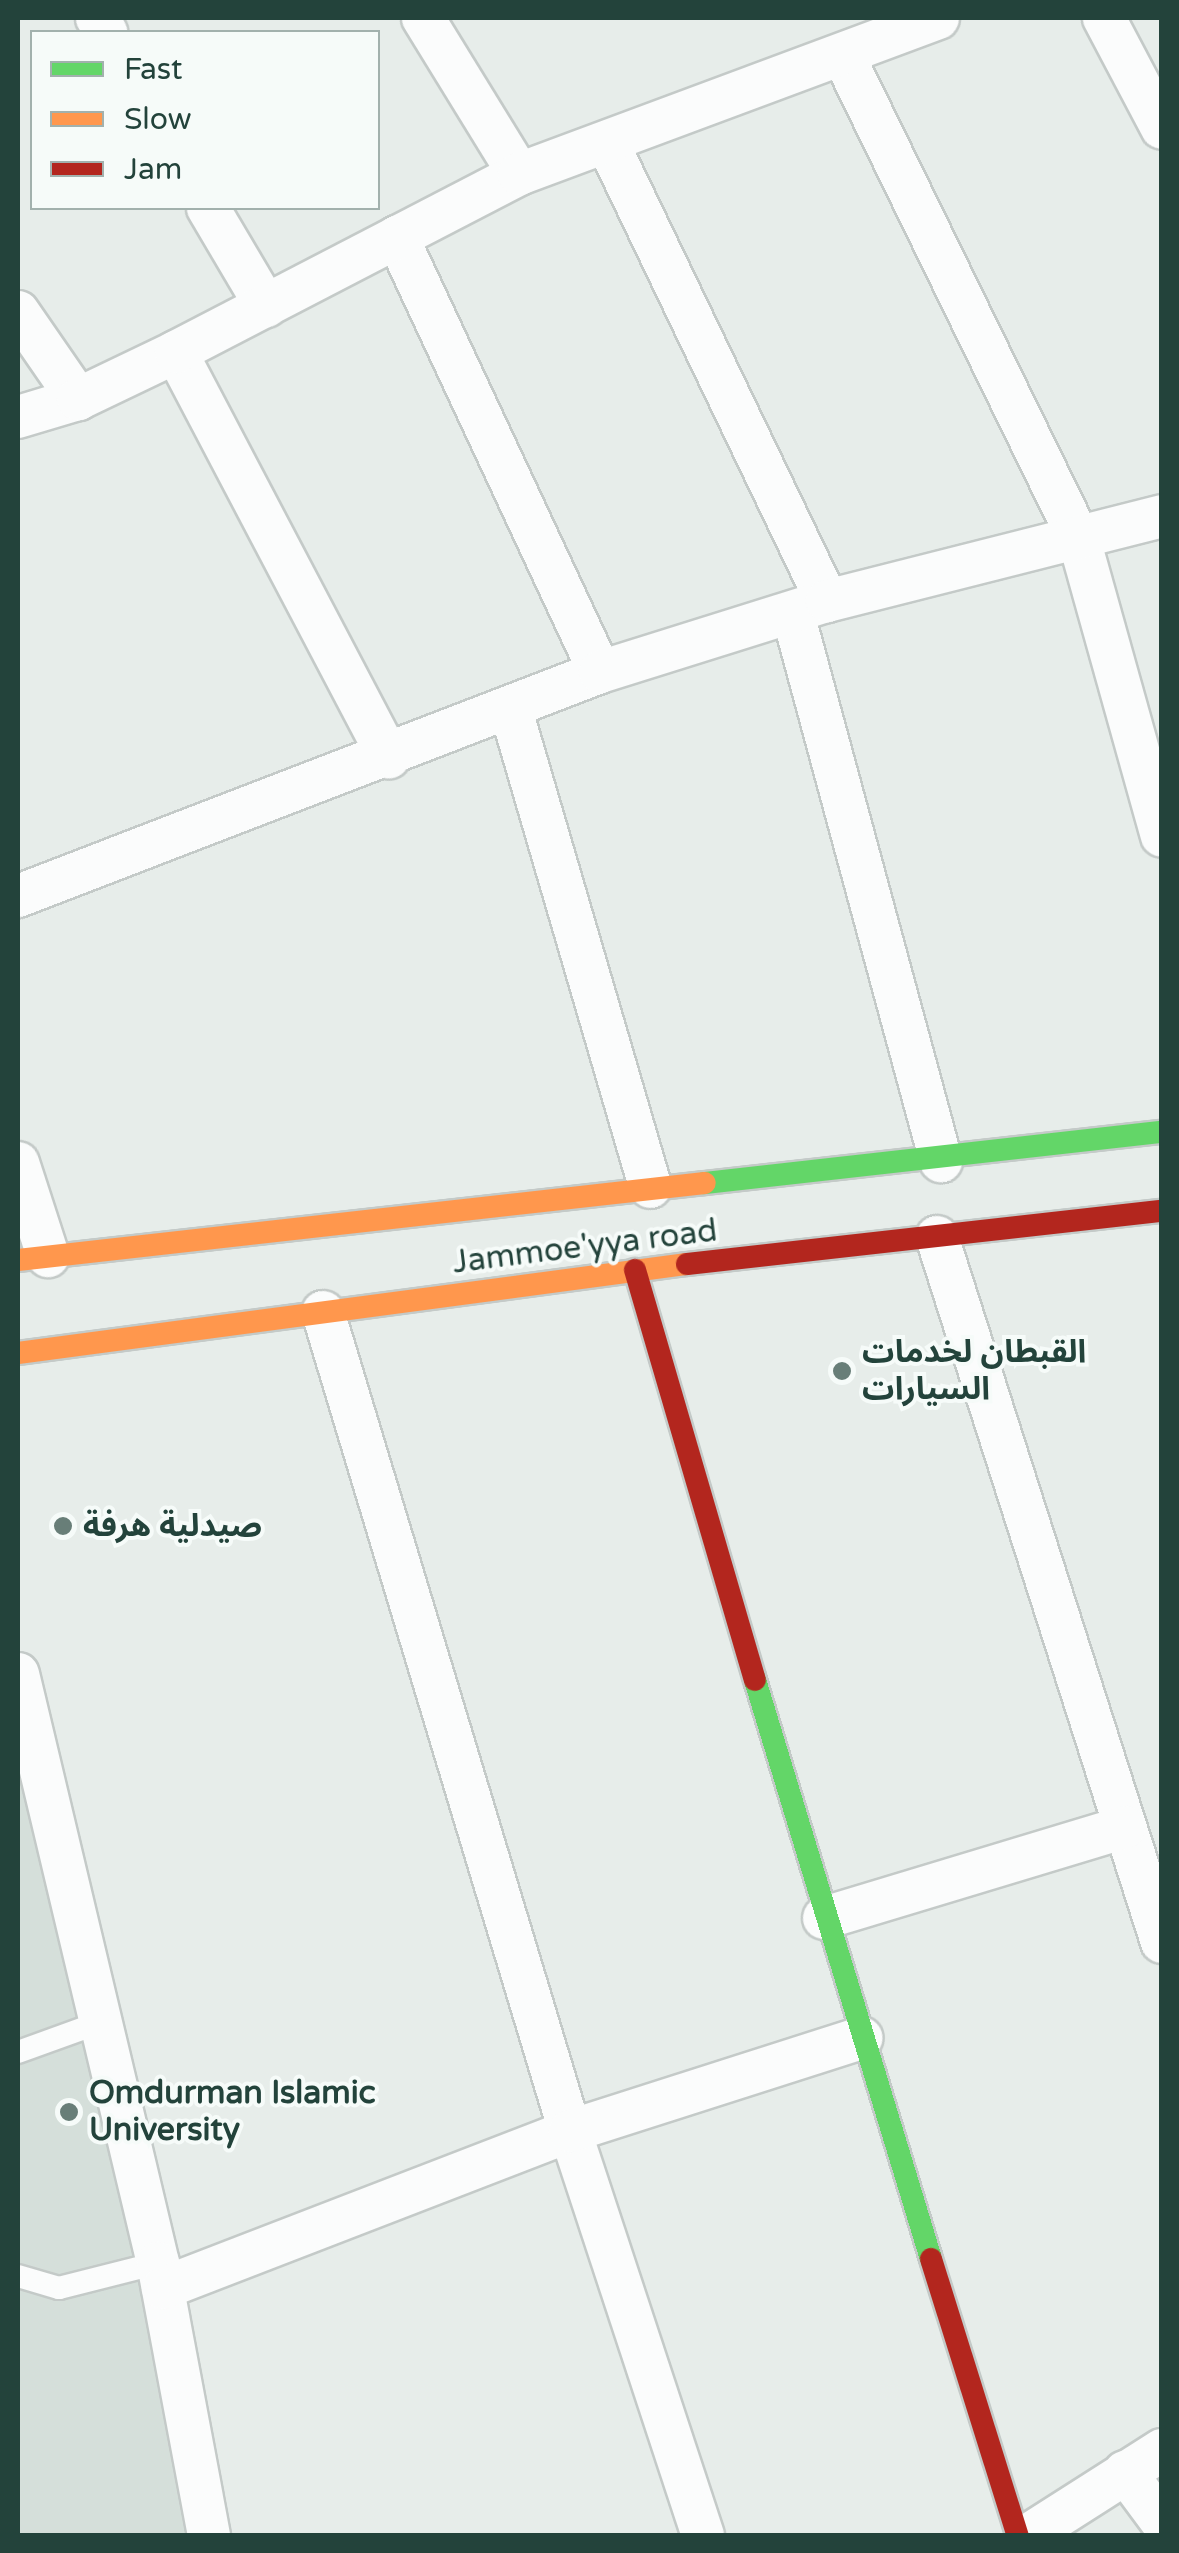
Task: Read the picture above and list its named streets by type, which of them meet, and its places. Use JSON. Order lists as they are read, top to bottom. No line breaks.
{"streets":{"main road":["Jammoe'yya road"]},"places":["القبطان لخدمات السيارات","صيدلية هرفة","Omdurman Islamic University"],"legend":["Fast","Slow","Jam"]}
